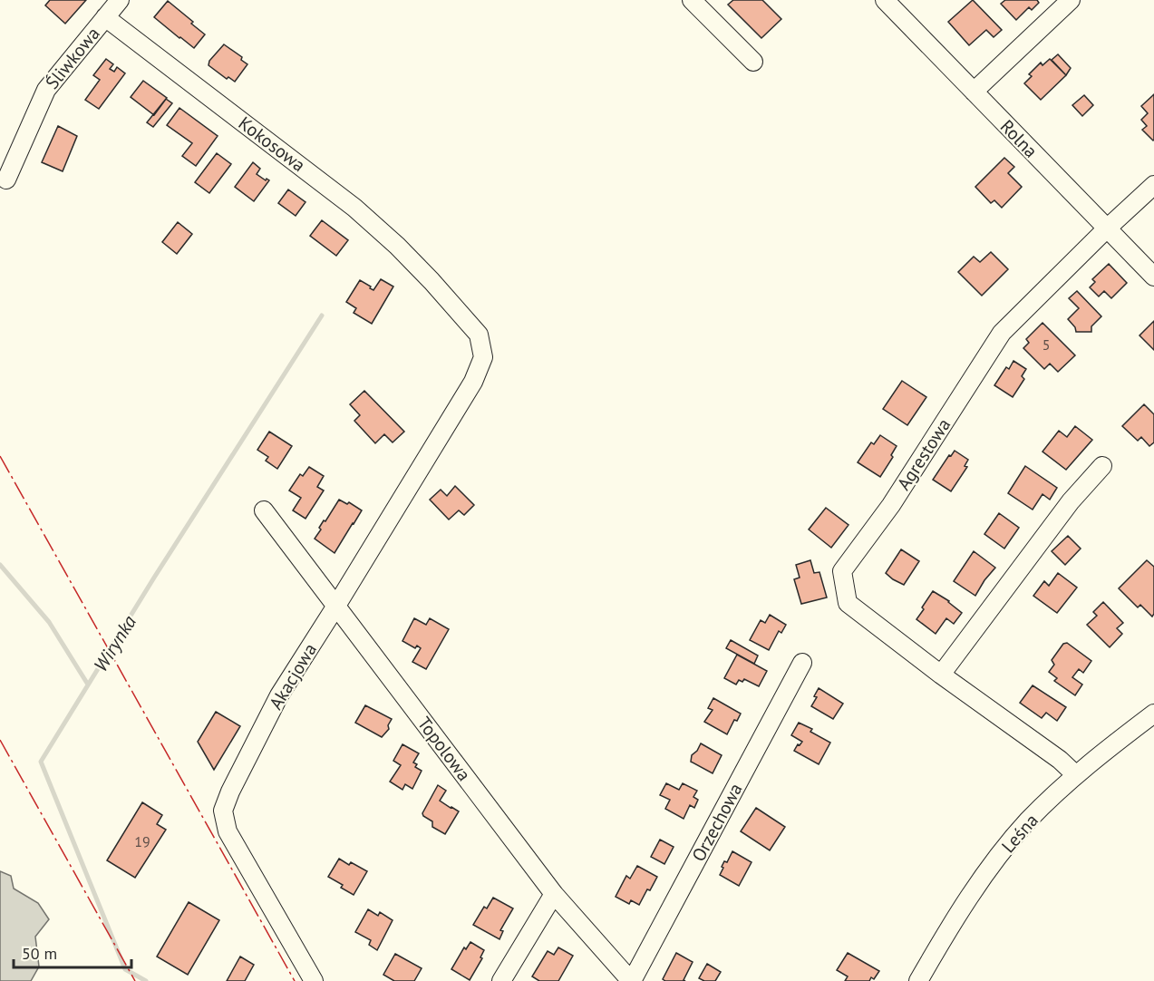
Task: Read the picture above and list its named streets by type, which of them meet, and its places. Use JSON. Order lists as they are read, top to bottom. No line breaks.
{"streets":{"street":["Śliwkowa","Rolna","Kokosowa","Agrestowa","Akacjowa","Topolowa","Orzechowa","Leśna"]},"crossings":[["Śliwkowa","Kokosowa"],["Rolna","Agrestowa"],["Kokosowa","Akacjowa"],["Agrestowa","Leśna"],["Akacjowa","Topolowa"],["Topolowa","Orzechowa"]],"water":["Wirynka"],"house_numbers":["5","19"],"scale_bar":"50 m"}
